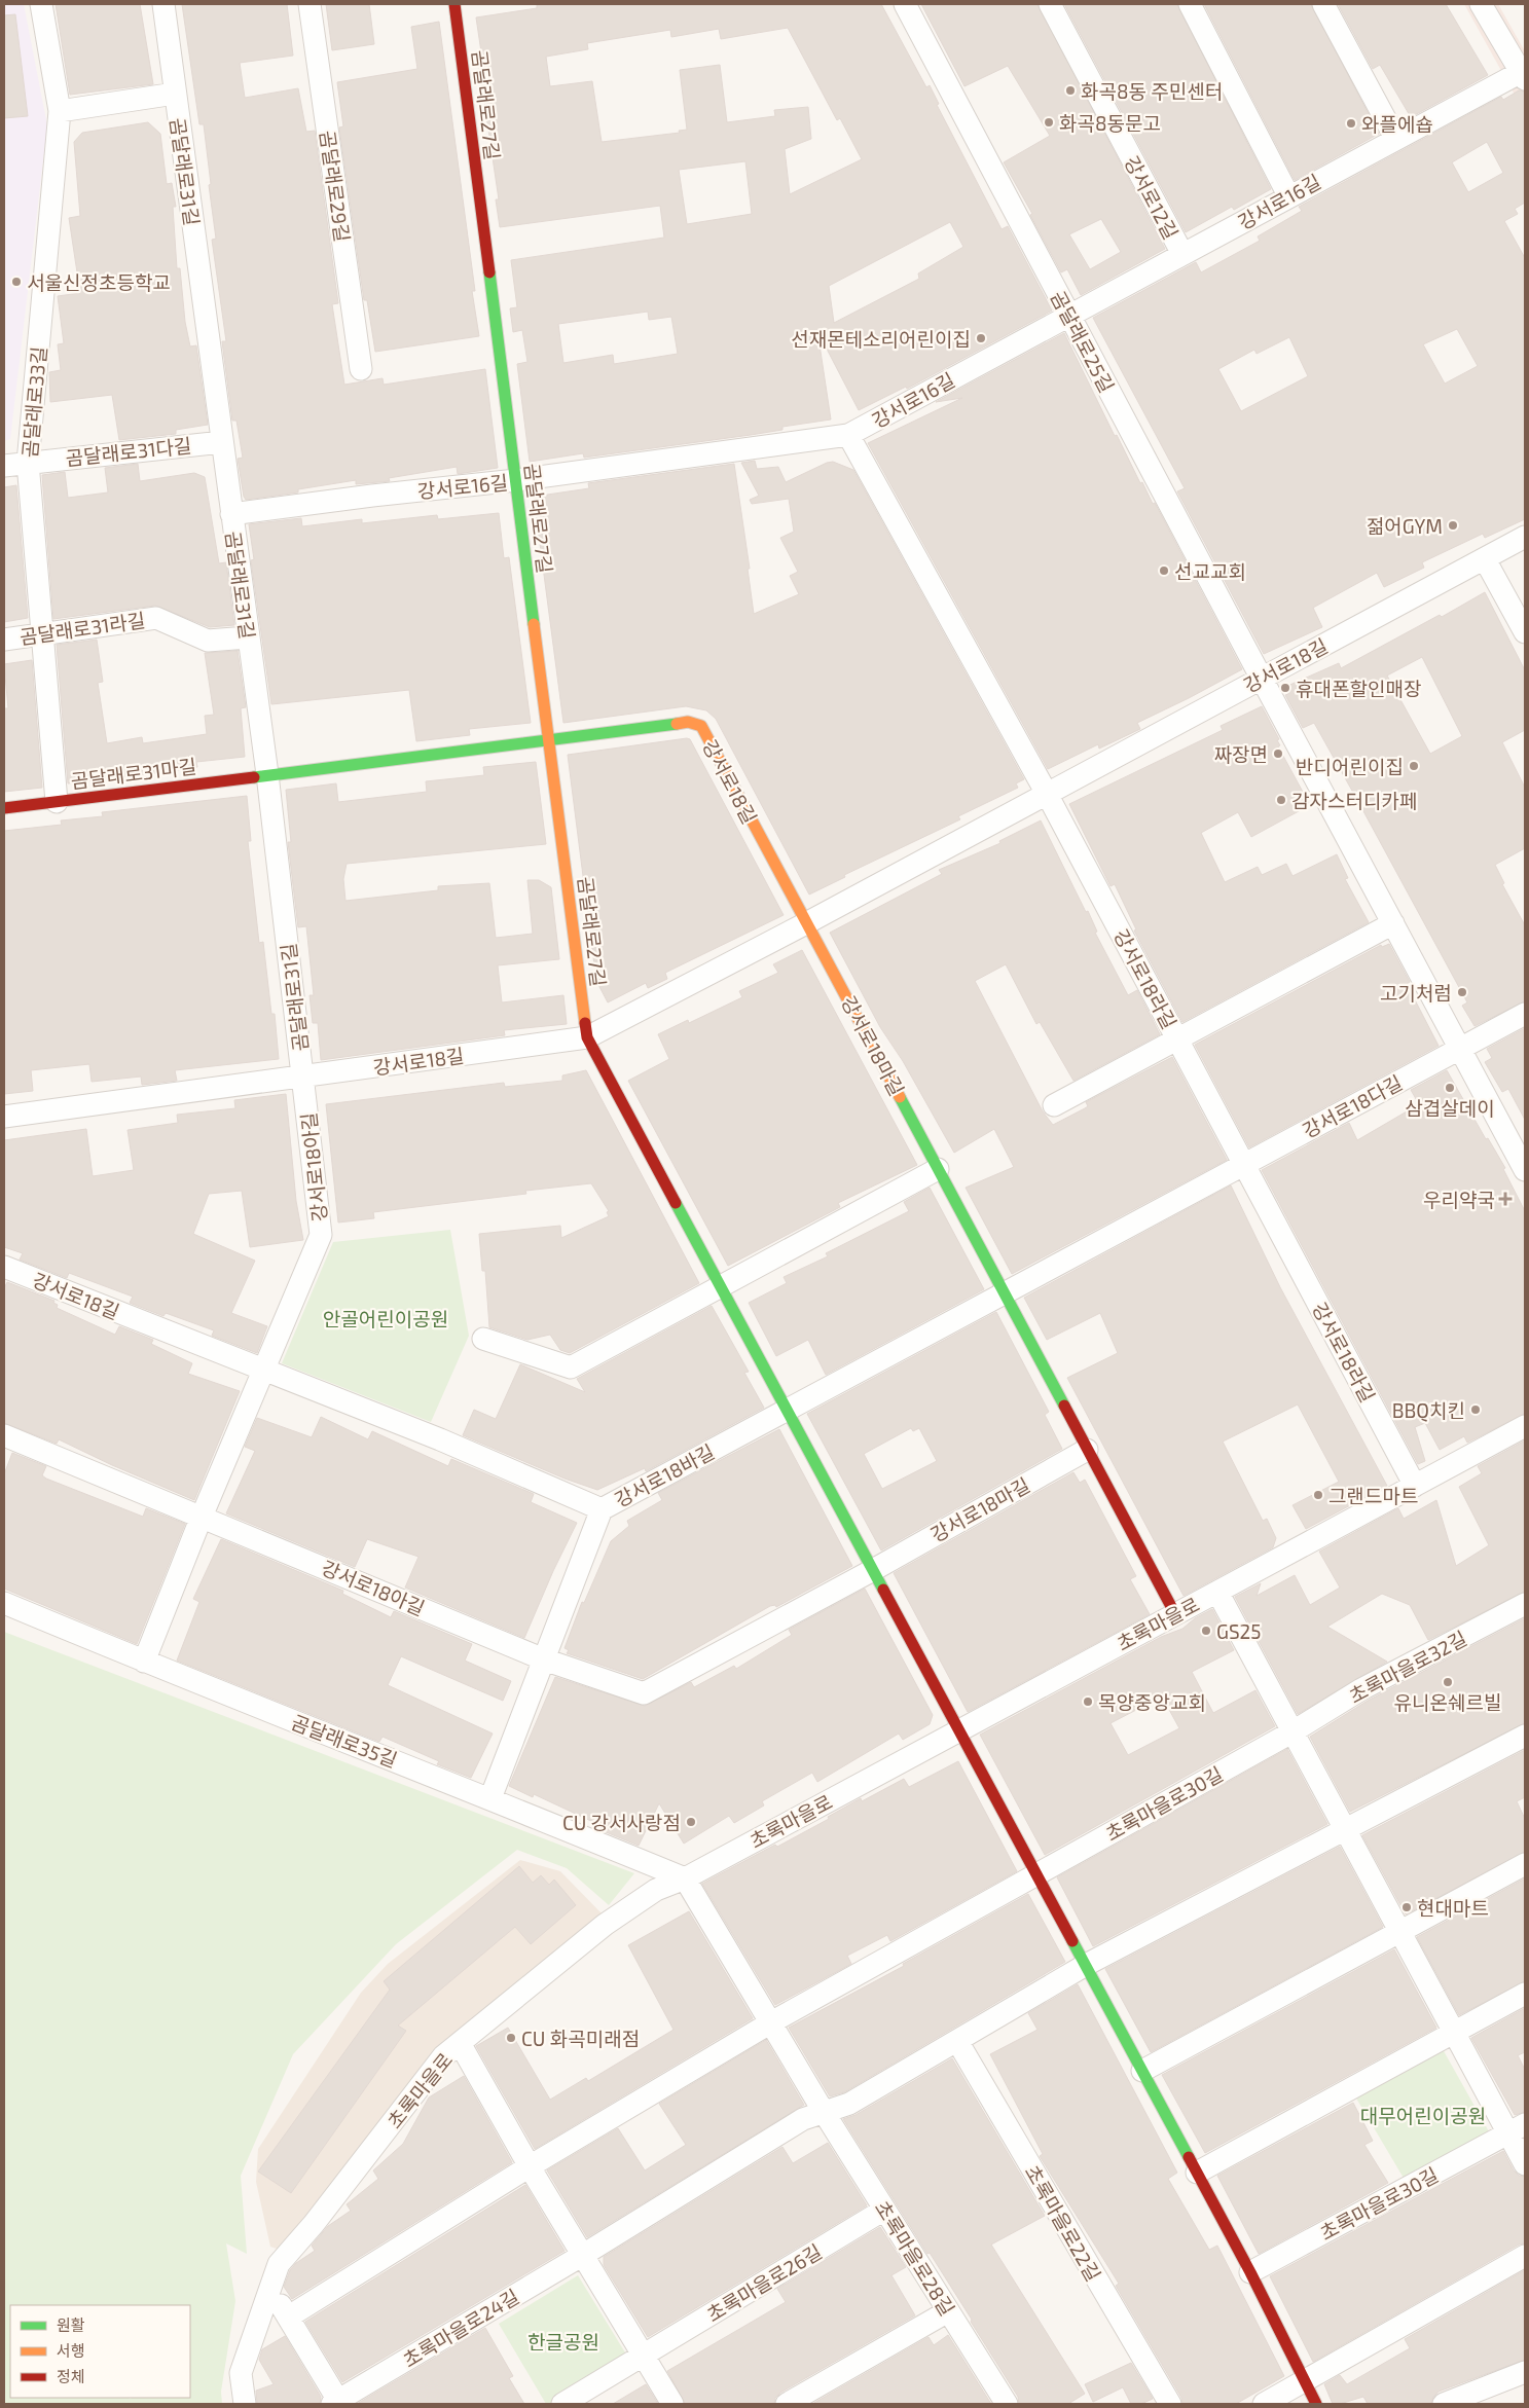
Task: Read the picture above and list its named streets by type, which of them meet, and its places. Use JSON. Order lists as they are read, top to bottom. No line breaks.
{"streets":{"street":["곰달래로27길","곰달래로31길","곰달래로29길","강서로12길","강서로16길","곰달래로25길","곰달래로33길","곰달래로31다길","곰달래로31라길","강서로18길","곰달래로31마길","강서로18라길","강서로18마길","강서로18다길","강서로18아길","강서로18바길","초록마을로","초록마을로32길","곰달래로35길","초록마을로30길","초록마을로22길","초록마을로28길","초록마을로26길","초록마을로24길"]},"crossings":[["곰달래로27길","강서로16길"],["곰달래로27길","강서로18길"],["곰달래로31길","강서로16길"],["곰달래로31길","곰달래로33길"],["곰달래로31길","곰달래로31다길"],["곰달래로31길","곰달래로31라길"],["곰달래로31길","강서로18길"],["곰달래로31길","곰달래로31마길"],["곰달래로31길","강서로18아길"],["강서로12길","강서로16길"],["강서로16길","곰달래로25길"],["곰달래로25길","강서로18길"],["곰달래로33길","곰달래로31다길"],["곰달래로33길","곰달래로31라길"],["곰달래로33길","곰달래로31마길"],["강서로18길","곰달래로31마길"],["강서로18길","강서로18라길"],["강서로18길","강서로18마길"],["강서로18길","강서로18아길"],["강서로18라길","강서로18다길"],["강서로18라길","초록마을로"],["강서로18마길","초록마을로"],["강서로18아길","강서로18바길"],["강서로18아길","곰달래로35길"],["강서로18바길","곰달래로35길"],["초록마을로","곰달래로35길"],["초록마을로","초록마을로28길"],["초록마을로","초록마을로24길"],["초록마을로32길","초록마을로30길"],["곰달래로35길","초록마을로28길"],["초록마을로28길","초록마을로26길"]],"parks":["안골어린이공원","대무어린이공원","한글공원"],"places":{"other":["화곡8동 주민센터","화곡8동문고","와플에숍","서울신정초등학교","선재몬테소리어린이집","젊어GYM","선교교회","휴대폰할인매장","짜장면","반디어린이집","감자스터디카페","고기처럼","삼겹살데이","BBQ치킨","그랜드마트","GS25","유니온쉐르빌","목양중앙교회","CU 강서사랑점","현대마트","CU 화곡미래점"],"health":["우리약국"]},"legend":["원활","서행","정체"]}
